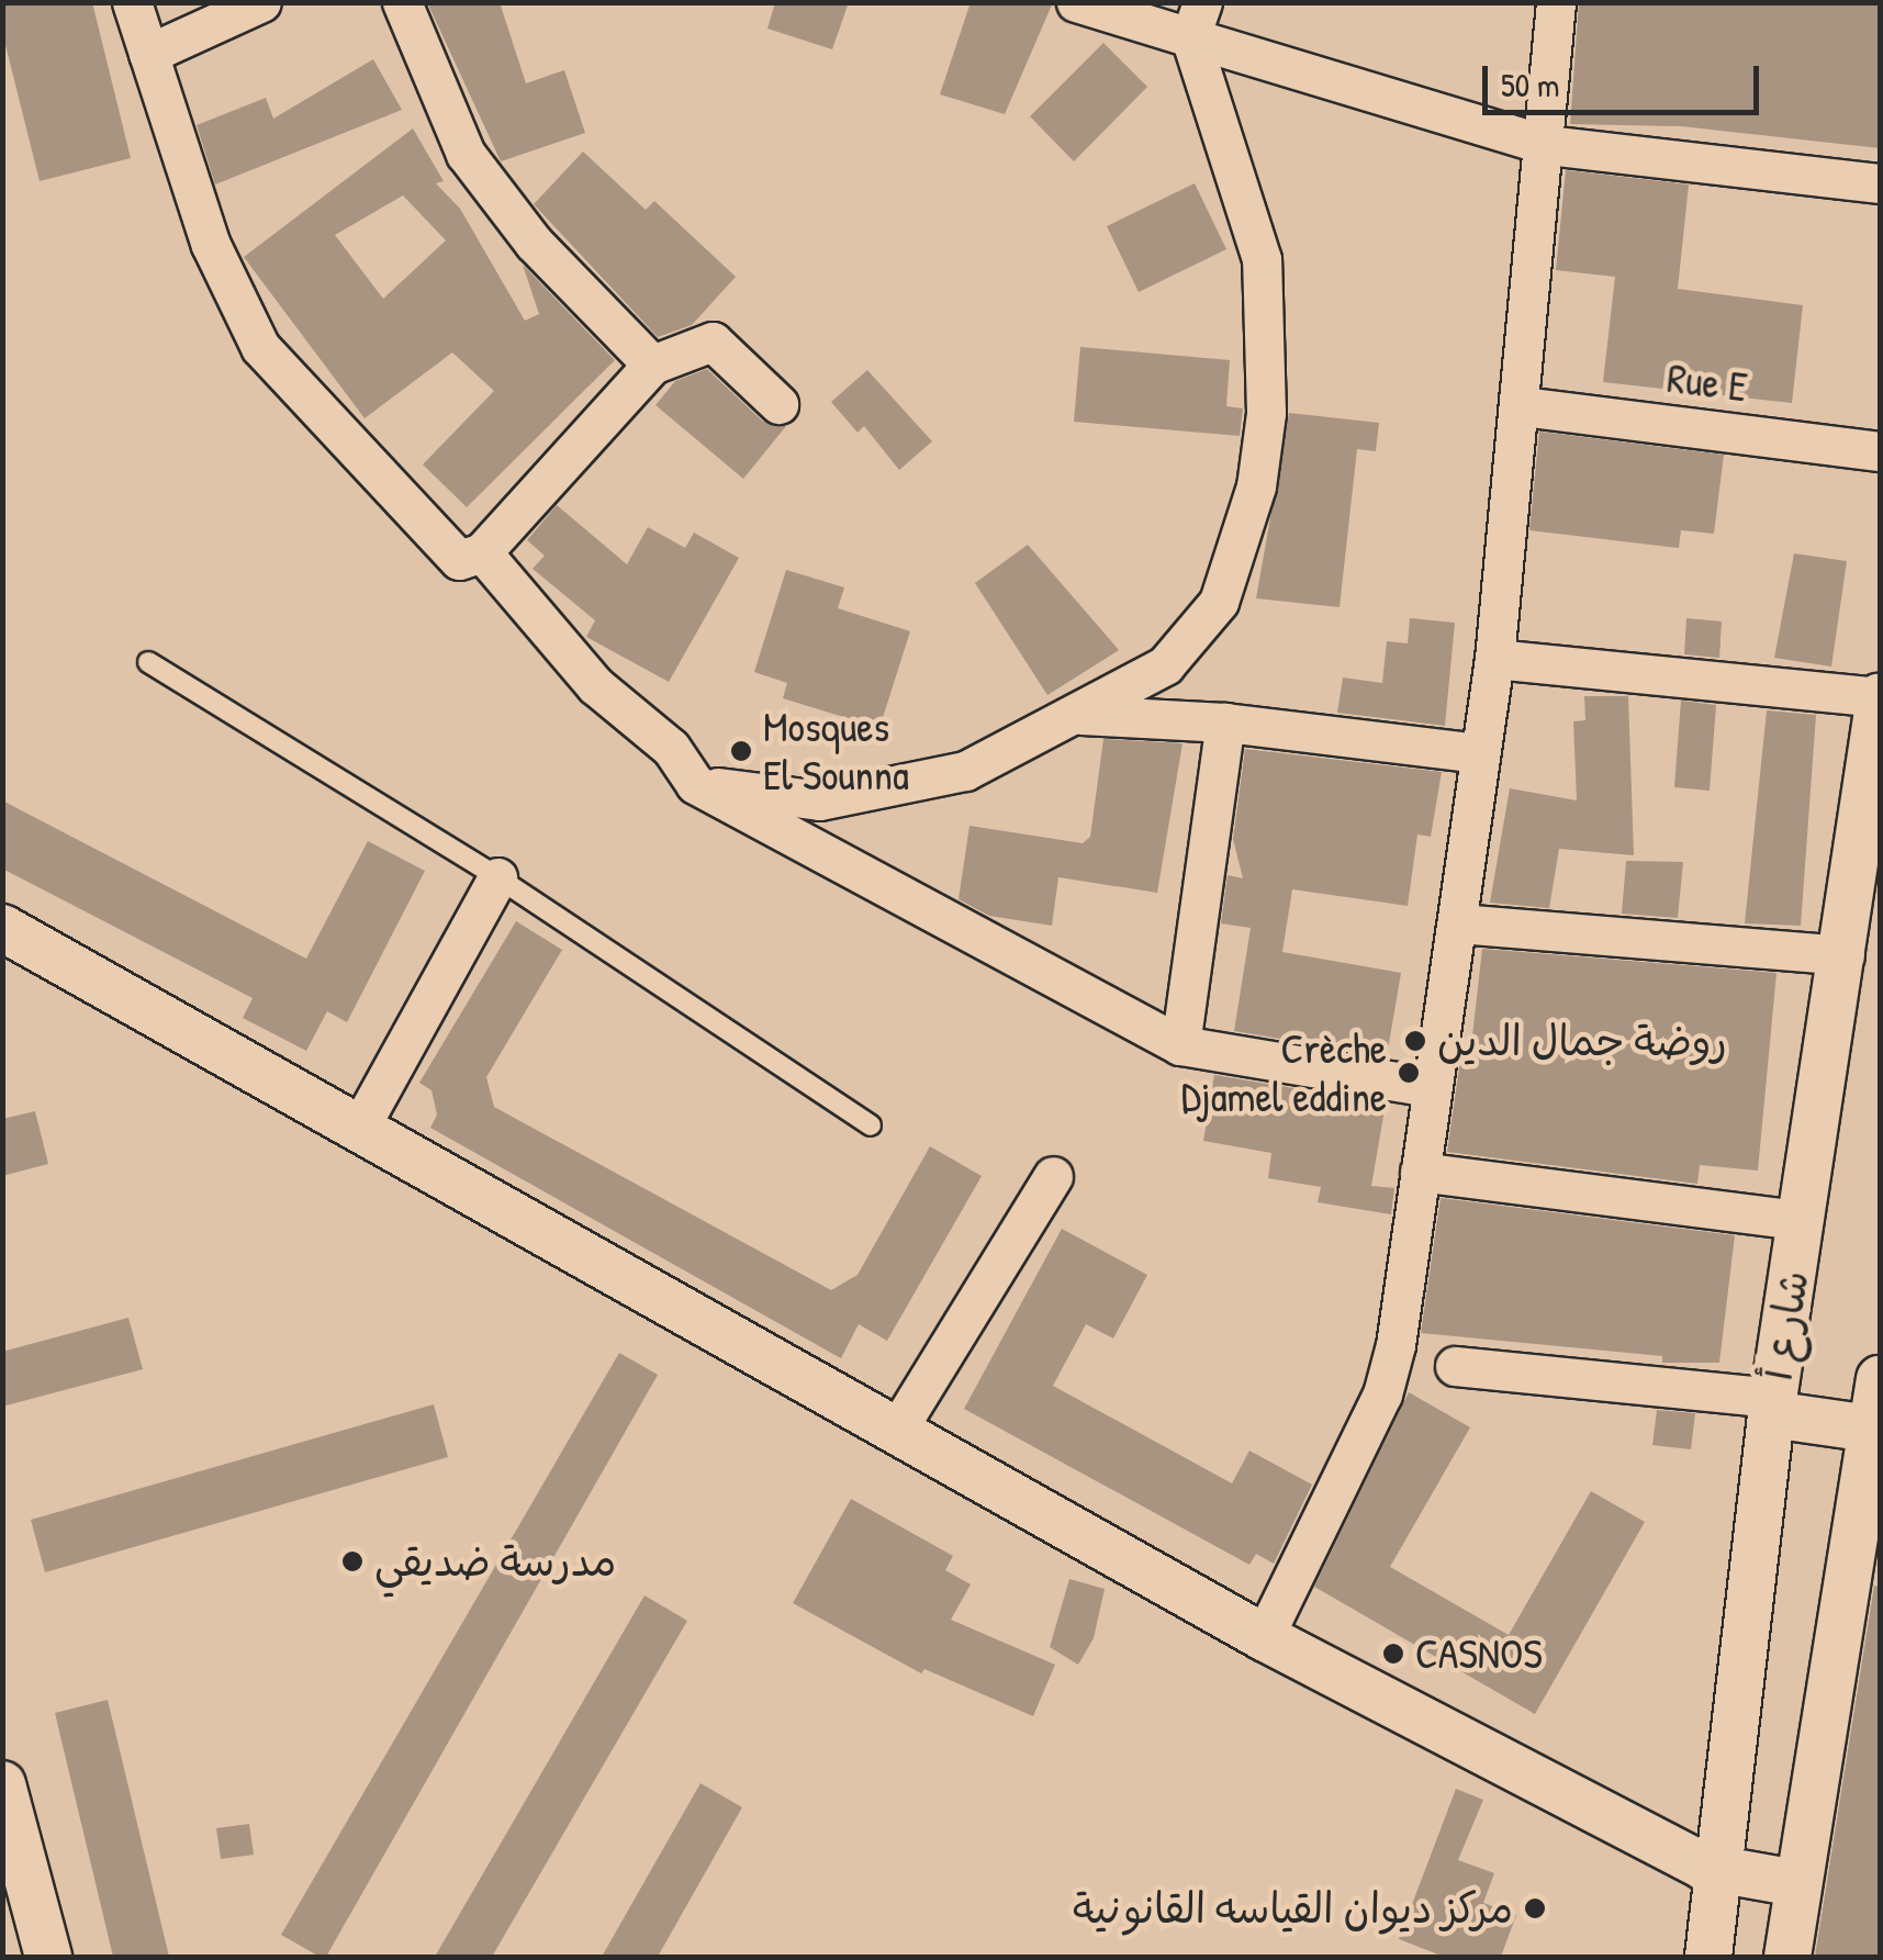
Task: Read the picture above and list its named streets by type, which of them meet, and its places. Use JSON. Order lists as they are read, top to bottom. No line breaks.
{"streets":{"street":["Rue E","شارع أ"]},"places":["Mosques El Sounna","روضة جمال الدين","Crèche Djamel eddine","مدرسة ضديقي","CASNOS","مركز ديوان القياسه القانونية"],"scale_bar":"50 m"}
